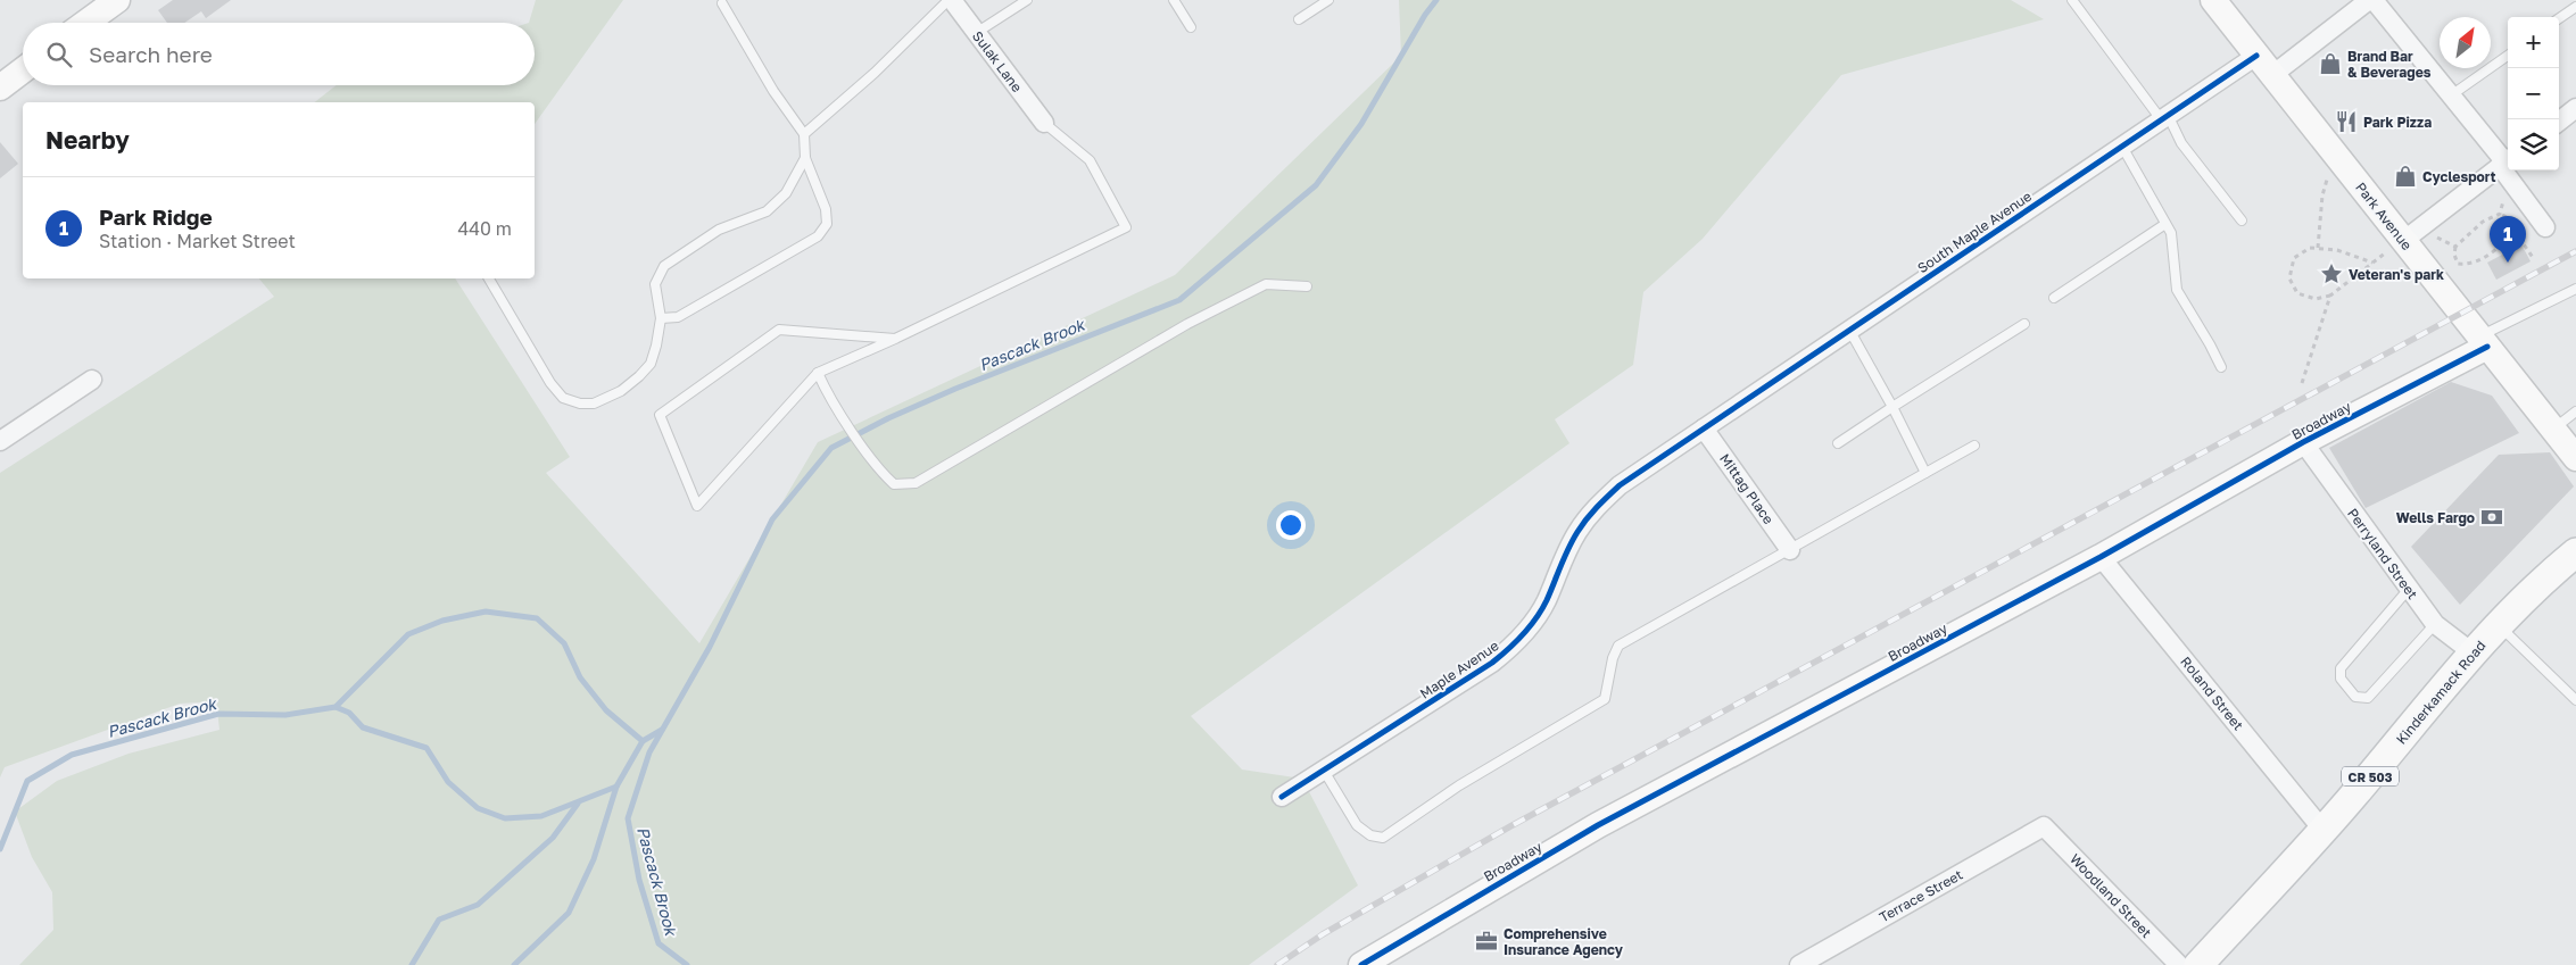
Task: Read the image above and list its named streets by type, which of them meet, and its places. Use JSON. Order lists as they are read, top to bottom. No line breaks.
{"streets":{"main road":["Kinderkamack Road","CR 503"],"street":["Sulak Lane","Park Avenue","South Maple Avenue","Broadway","Mittag Place","Perryland Street","Maple Avenue","Roland Street","Terrace Street","Woodland Street"]},"crossings":[["Park Avenue","South Maple Avenue"],["Park Avenue","Broadway"],["South Maple Avenue","Mittag Place"],["South Maple Avenue","Maple Avenue"],["Broadway","Perryland Street"],["Broadway","Roland Street"],["Mittag Place","Maple Avenue"],["Perryland Street","Kinderkamack Road"],["Kinderkamack Road","Roland Street"],["Terrace Street","Woodland Street"]],"water":["Pascack Brook"],"places":{"shop":["Brand Bar & Beverages","Cyclesport"],"restaurant":["Park Pizza"],"place":["Veteran's park"],"bank":["Wells Fargo"],"office":["Comprehensive Insurance Agency"]},"north":"top right","page":{"map_buttons":["+","−"],"search":"Search here","heading":"Nearby","list":[{"mark":"1","name":"Park Ridge","note":"Station · Market Street","value":"440 m"}],"pins":"1"}}
